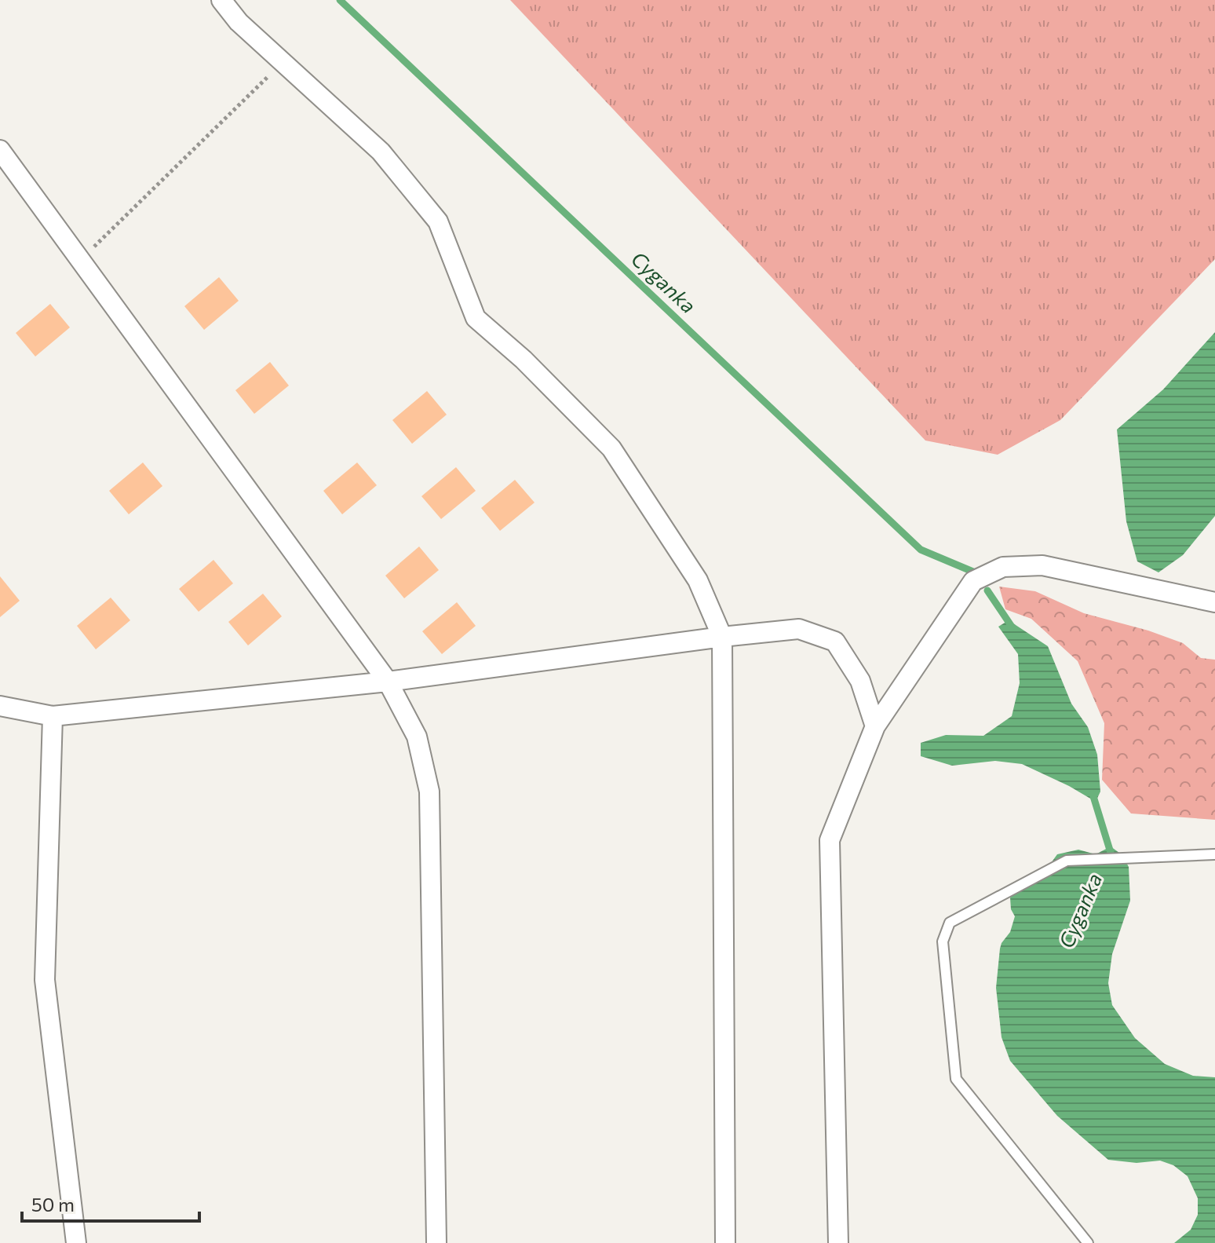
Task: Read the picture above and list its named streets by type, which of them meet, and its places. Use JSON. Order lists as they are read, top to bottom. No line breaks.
{"water":["Cyganka"],"scale_bar":"50 m"}
